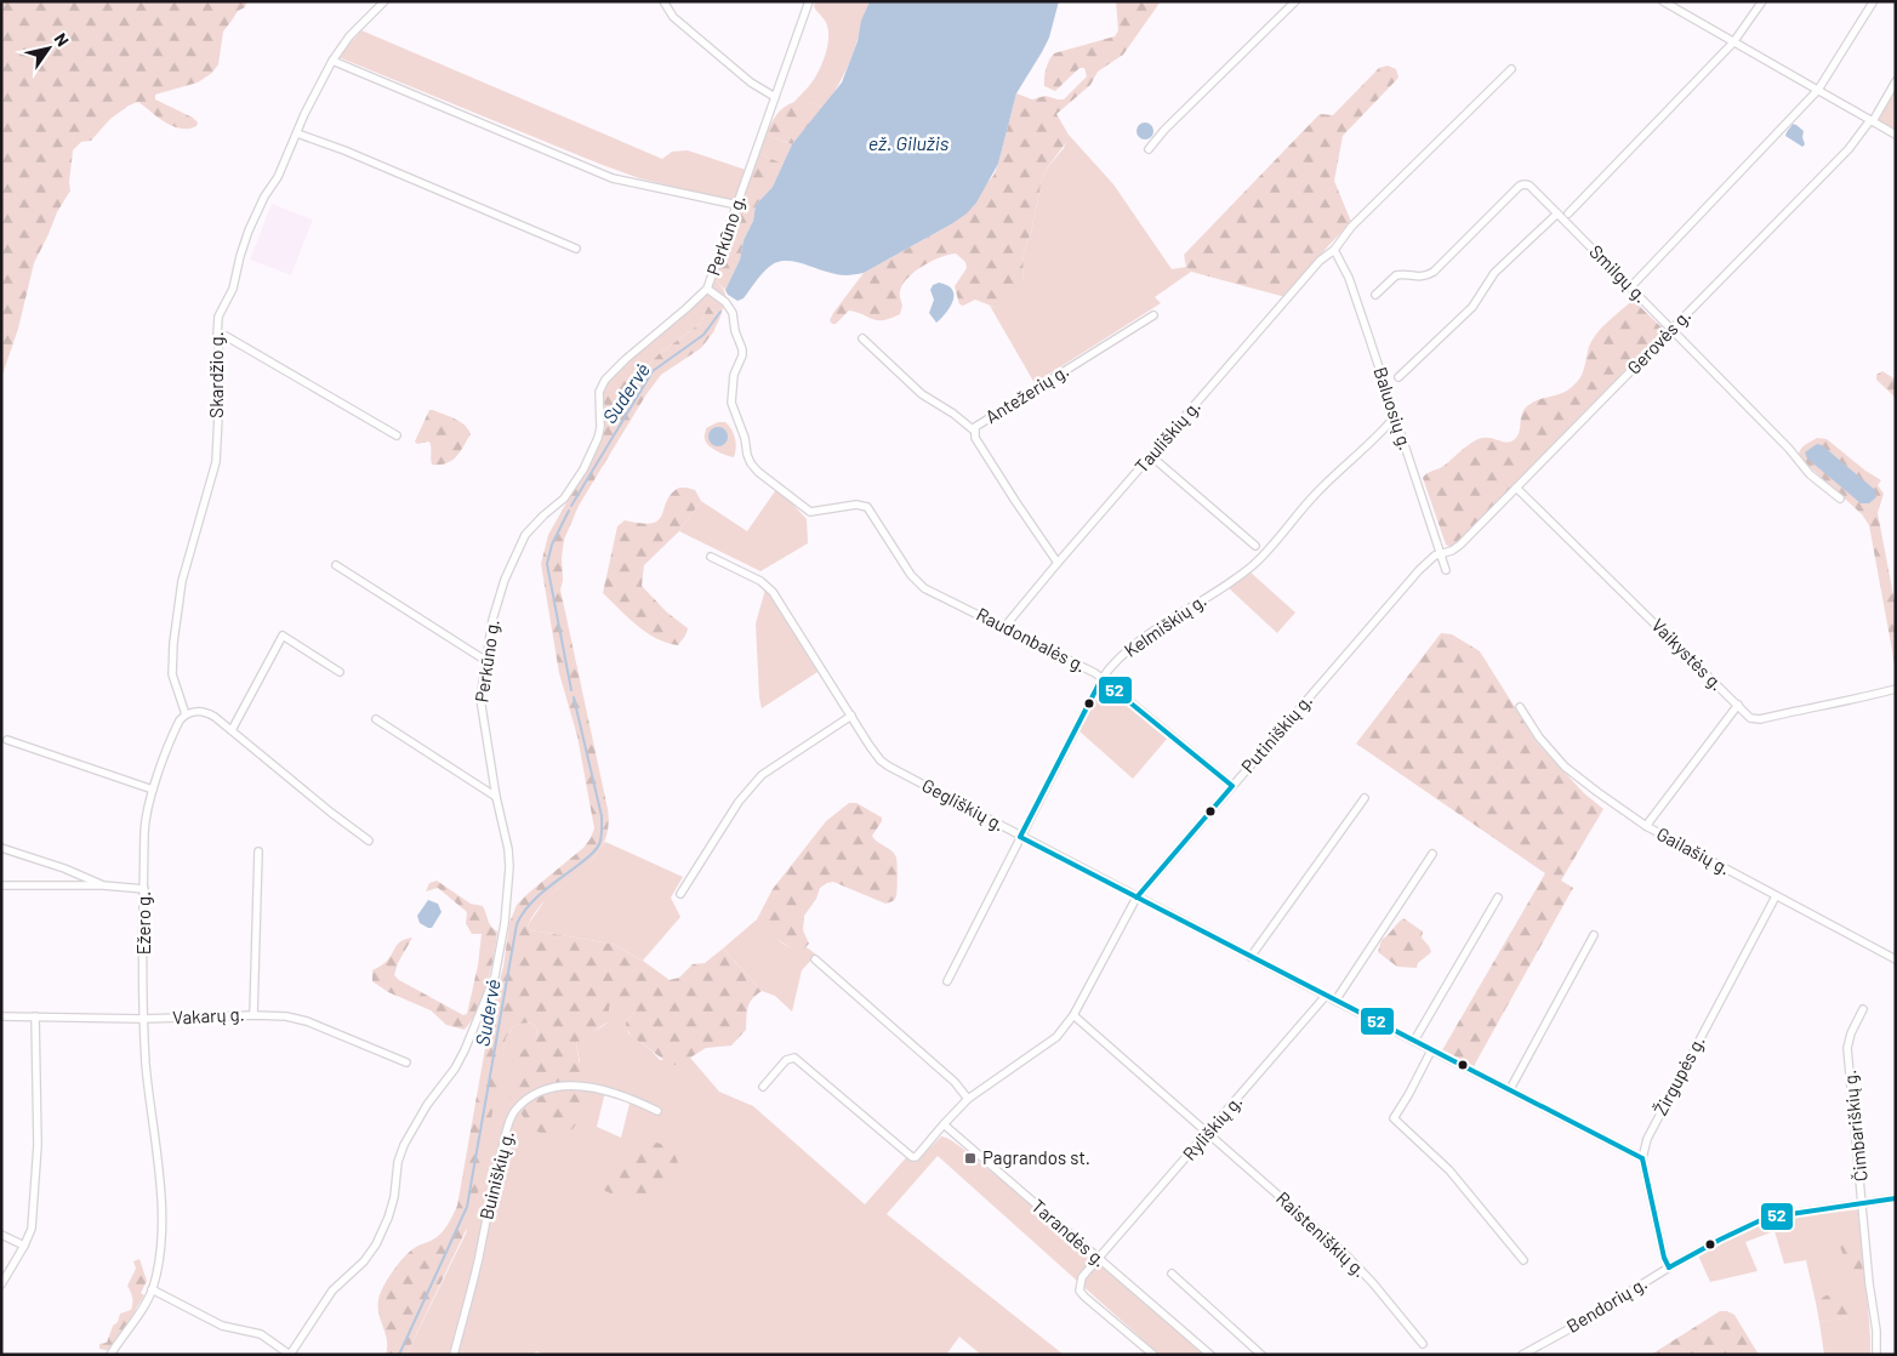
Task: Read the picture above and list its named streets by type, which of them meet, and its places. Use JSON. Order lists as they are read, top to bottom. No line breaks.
{"streets":{"street":["Perkūno g.","Smilgų g.","Gerovės g.","Skardžio g.","Antežerių g.","Baluosių g.","Tauliškių g.","Kelmiškių g.","Raudonbalės g.","Vaikystės g.","Putiniškių g.","Gegliškių g.","Gailašių g.","Ežero g.","Vakarų g.","Žirgupės g.","Čimbariškių g.","Ryliškių g.","Buiniškių g.","Tarandės g.","Raisteniškių g.","Bendorių g."]},"crossings":[["Perkūno g.","Raudonbalės g."],["Smilgų g.","Gerovės g."],["Gerovės g.","Baluosių g."],["Gerovės g.","Vaikystės g."],["Gerovės g.","Putiniškių g."],["Skardžio g.","Ežero g."],["Antežerių g.","Tauliškių g."],["Baluosių g.","Tauliškių g."],["Baluosių g.","Kelmiškių g."],["Baluosių g.","Putiniškių g."],["Tauliškių g.","Raudonbalės g."],["Kelmiškių g.","Raudonbalės g."],["Kelmiškių g.","Gegliškių g."],["Raudonbalės g.","Putiniškių g."],["Putiniškių g.","Gegliškių g."],["Putiniškių g.","Tarandės g."],["Putiniškių g.","Raisteniškių g."],["Gegliškių g.","Žirgupės g."],["Gegliškių g.","Ryliškių g."],["Gailašių g.","Žirgupės g."],["Ežero g.","Vakarų g."],["Čimbariškių g.","Bendorių g."],["Ryliškių g.","Tarandės g."],["Ryliškių g.","Raisteniškių g."]],"water":["ež. Gilužis","Sudervė"],"places":{"transit":["Pagrandos st."]},"lines":["transit line 52"],"north":"top right"}
